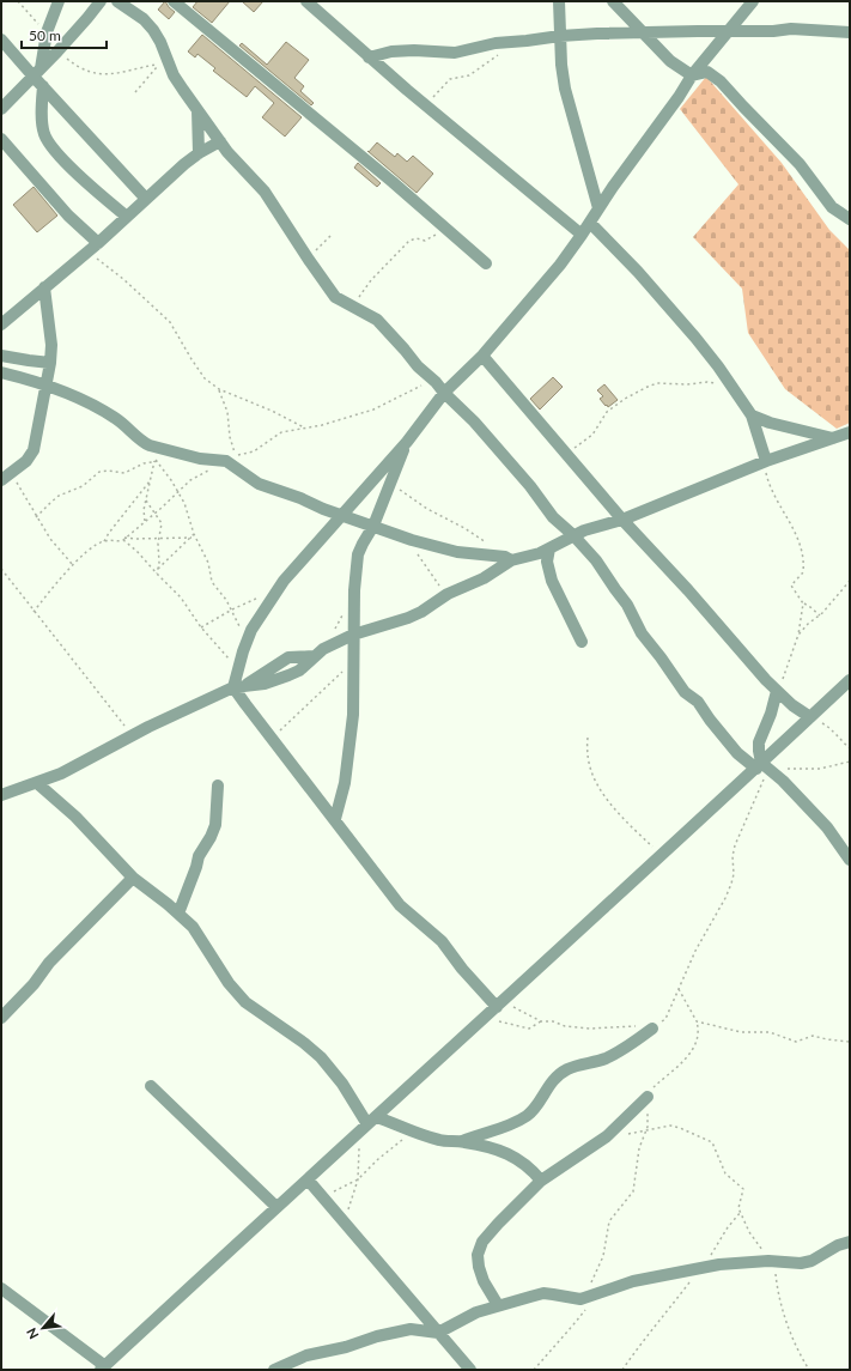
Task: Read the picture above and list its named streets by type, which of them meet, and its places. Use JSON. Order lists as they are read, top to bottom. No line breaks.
{"scale_bar":"50 m","north":"bottom left"}
